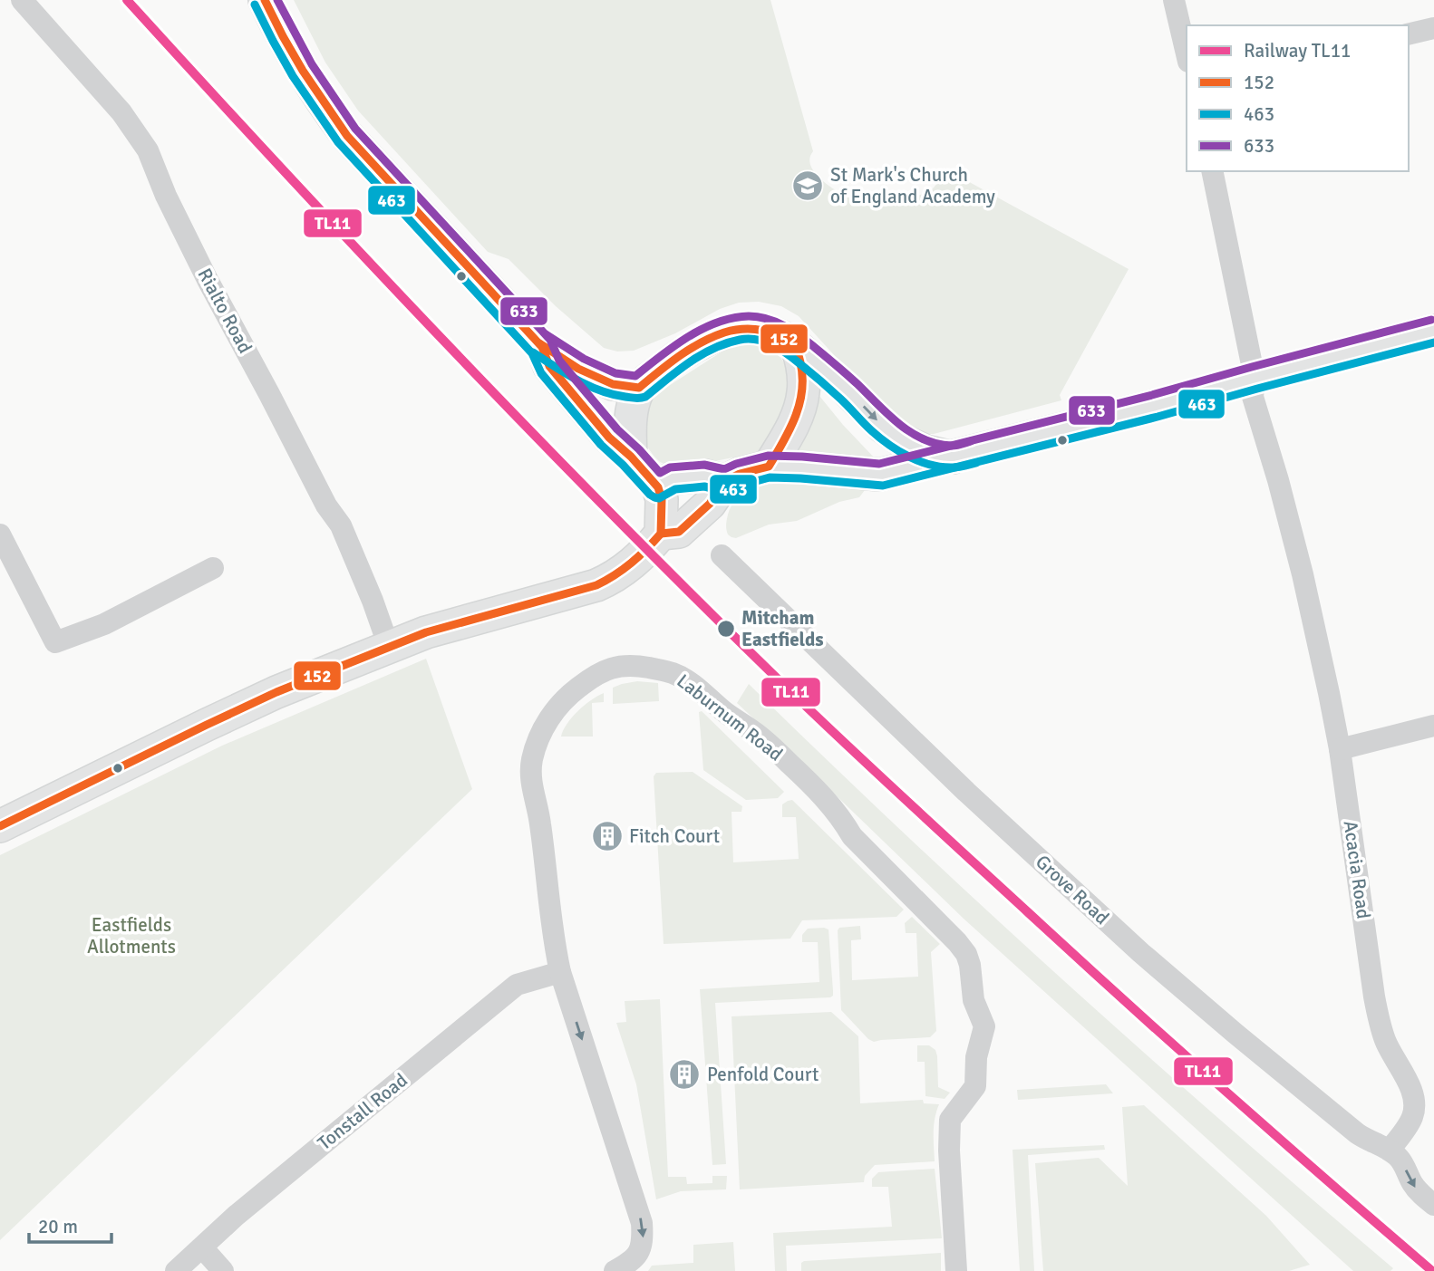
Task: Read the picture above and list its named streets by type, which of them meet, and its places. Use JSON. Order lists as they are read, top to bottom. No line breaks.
{"streets":{"street":["Rialto Road","Laburnum Road","Acacia Road","Grove Road","Tonstall Road"]},"crossings":[["Laburnum Road","Tonstall Road"],["Acacia Road","Grove Road"]],"parks":["Eastfields Allotments"],"places":{"school or university":["St Mark's Church of England Academy"],"other":["Mitcham Eastfields"],"building":["Fitch Court","Penfold Court"]},"lines":["rail line TL11","transit line 152","transit line 633","transit line 463"],"legend":["Railway TL11","152","463","633"],"scale_bar":"20 m"}
